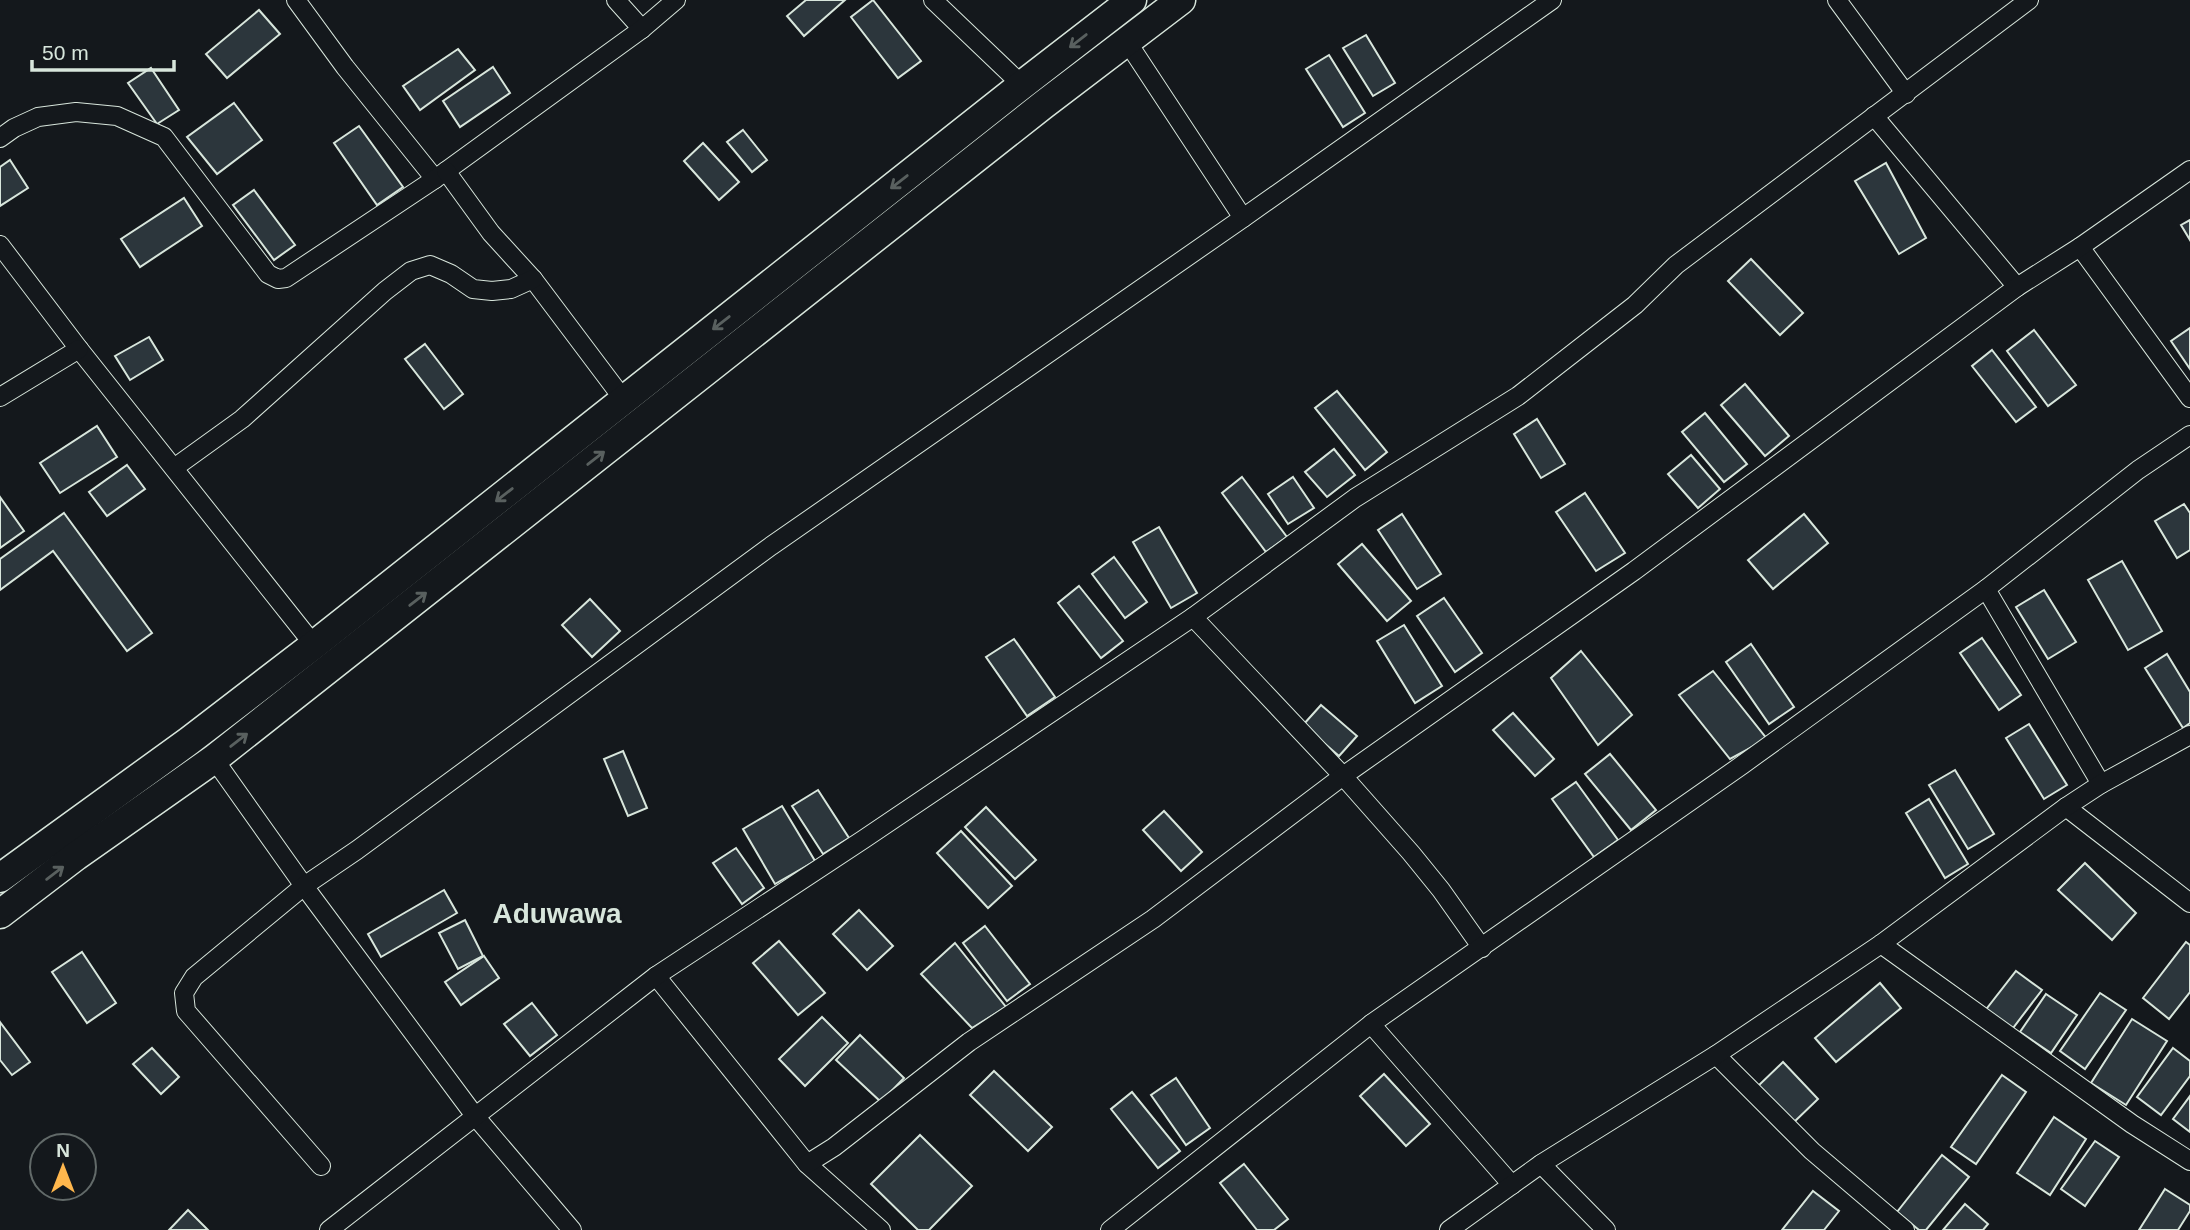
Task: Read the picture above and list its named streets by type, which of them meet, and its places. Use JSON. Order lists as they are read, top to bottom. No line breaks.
{"districts":["Aduwawa"],"scale_bar":"50 m","north":"top"}
